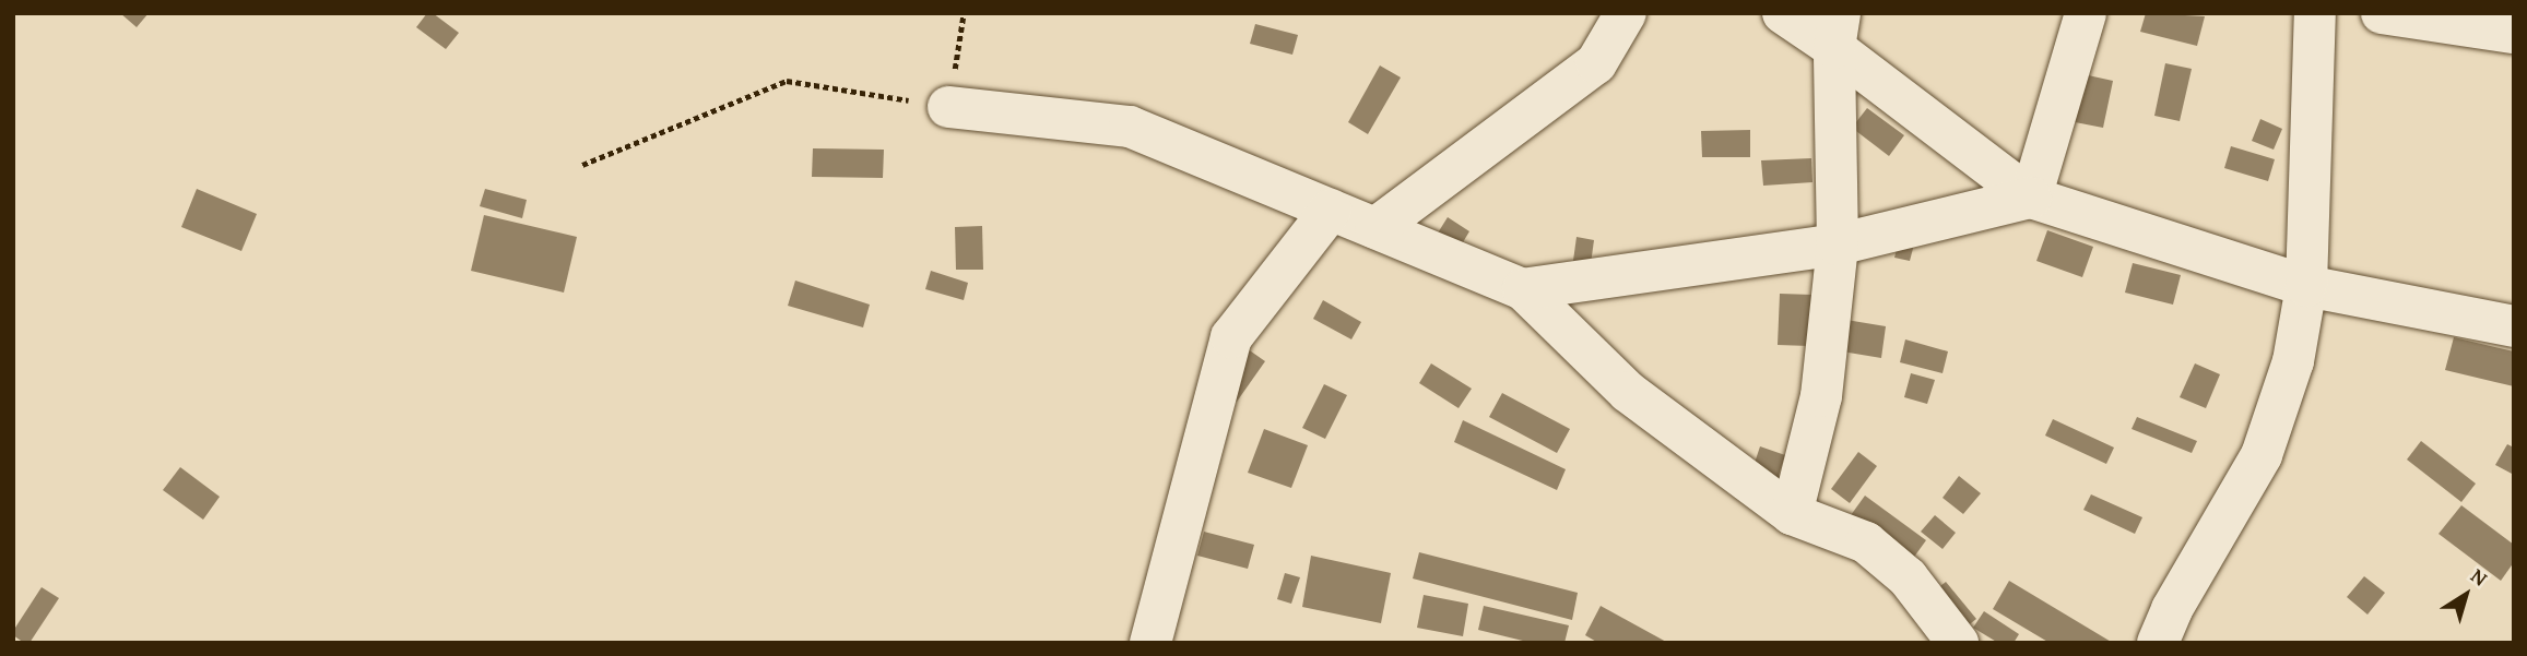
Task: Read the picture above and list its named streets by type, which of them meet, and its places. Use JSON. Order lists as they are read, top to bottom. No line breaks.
{"north":"top right"}
